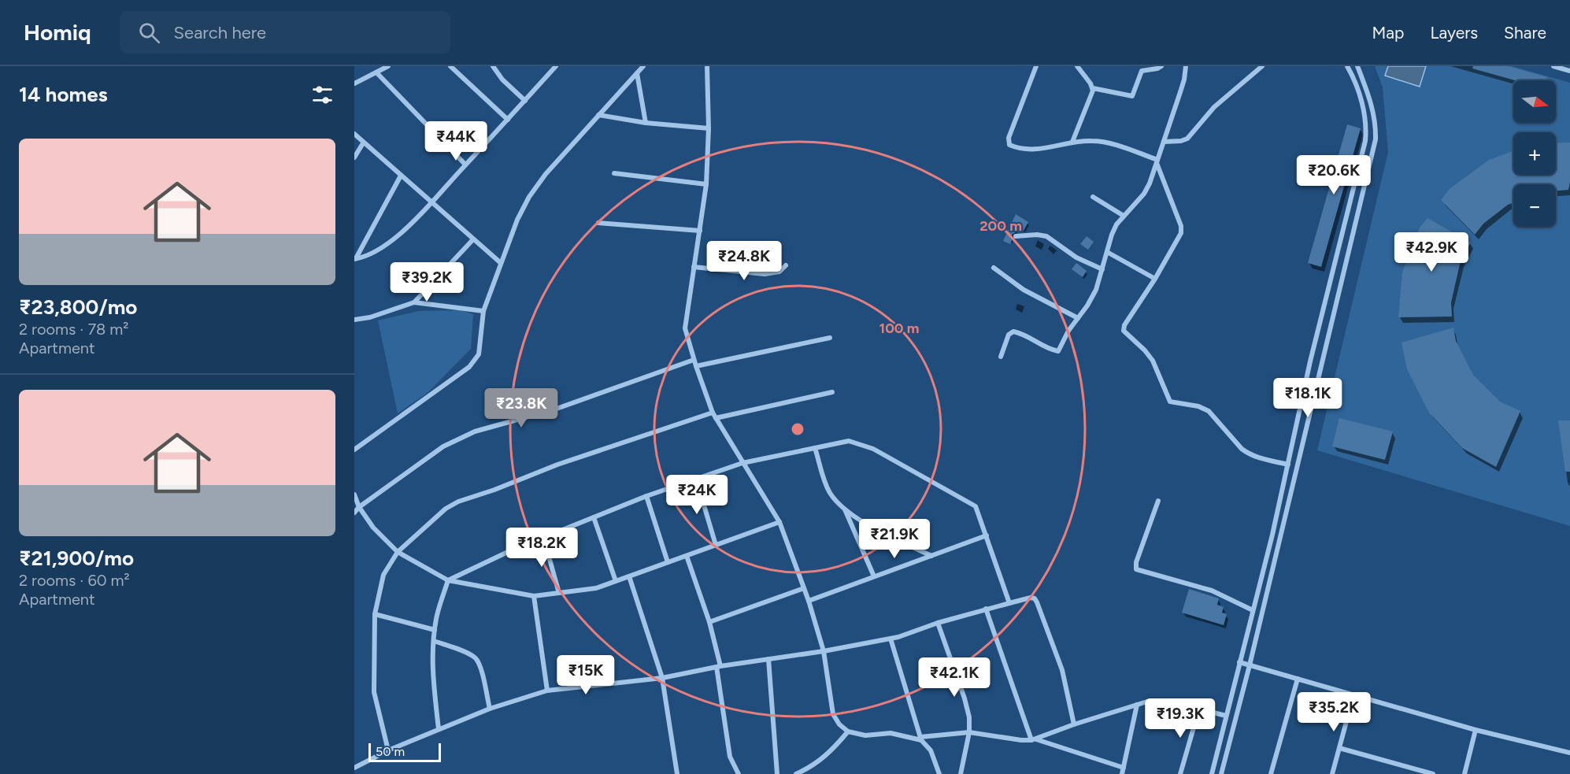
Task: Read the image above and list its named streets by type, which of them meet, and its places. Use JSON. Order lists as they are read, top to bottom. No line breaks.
{"scale_bar":"50 m","north":"right","page":{"header":"Homiq","search":"Search here","nav":["Map","Layers","Share"],"heading":"14 homes","map_buttons":["+","−"],"price":["₹44K","₹20.6K","₹42.9K","₹24.8K","₹39.2K","₹18.1K","₹23.8K","₹24K","₹21.9K","₹18.2K","₹15K","₹42.1K","₹35.2K","₹19.3K"],"list":[{"name":"₹23,800/mo","note":"2 rooms · 78 m² · Apartment"},{"name":"₹21,900/mo","note":"2 rooms · 60 m² · Apartment"}],"scale":"50 m"},"rings":["200 m","100 m"]}
